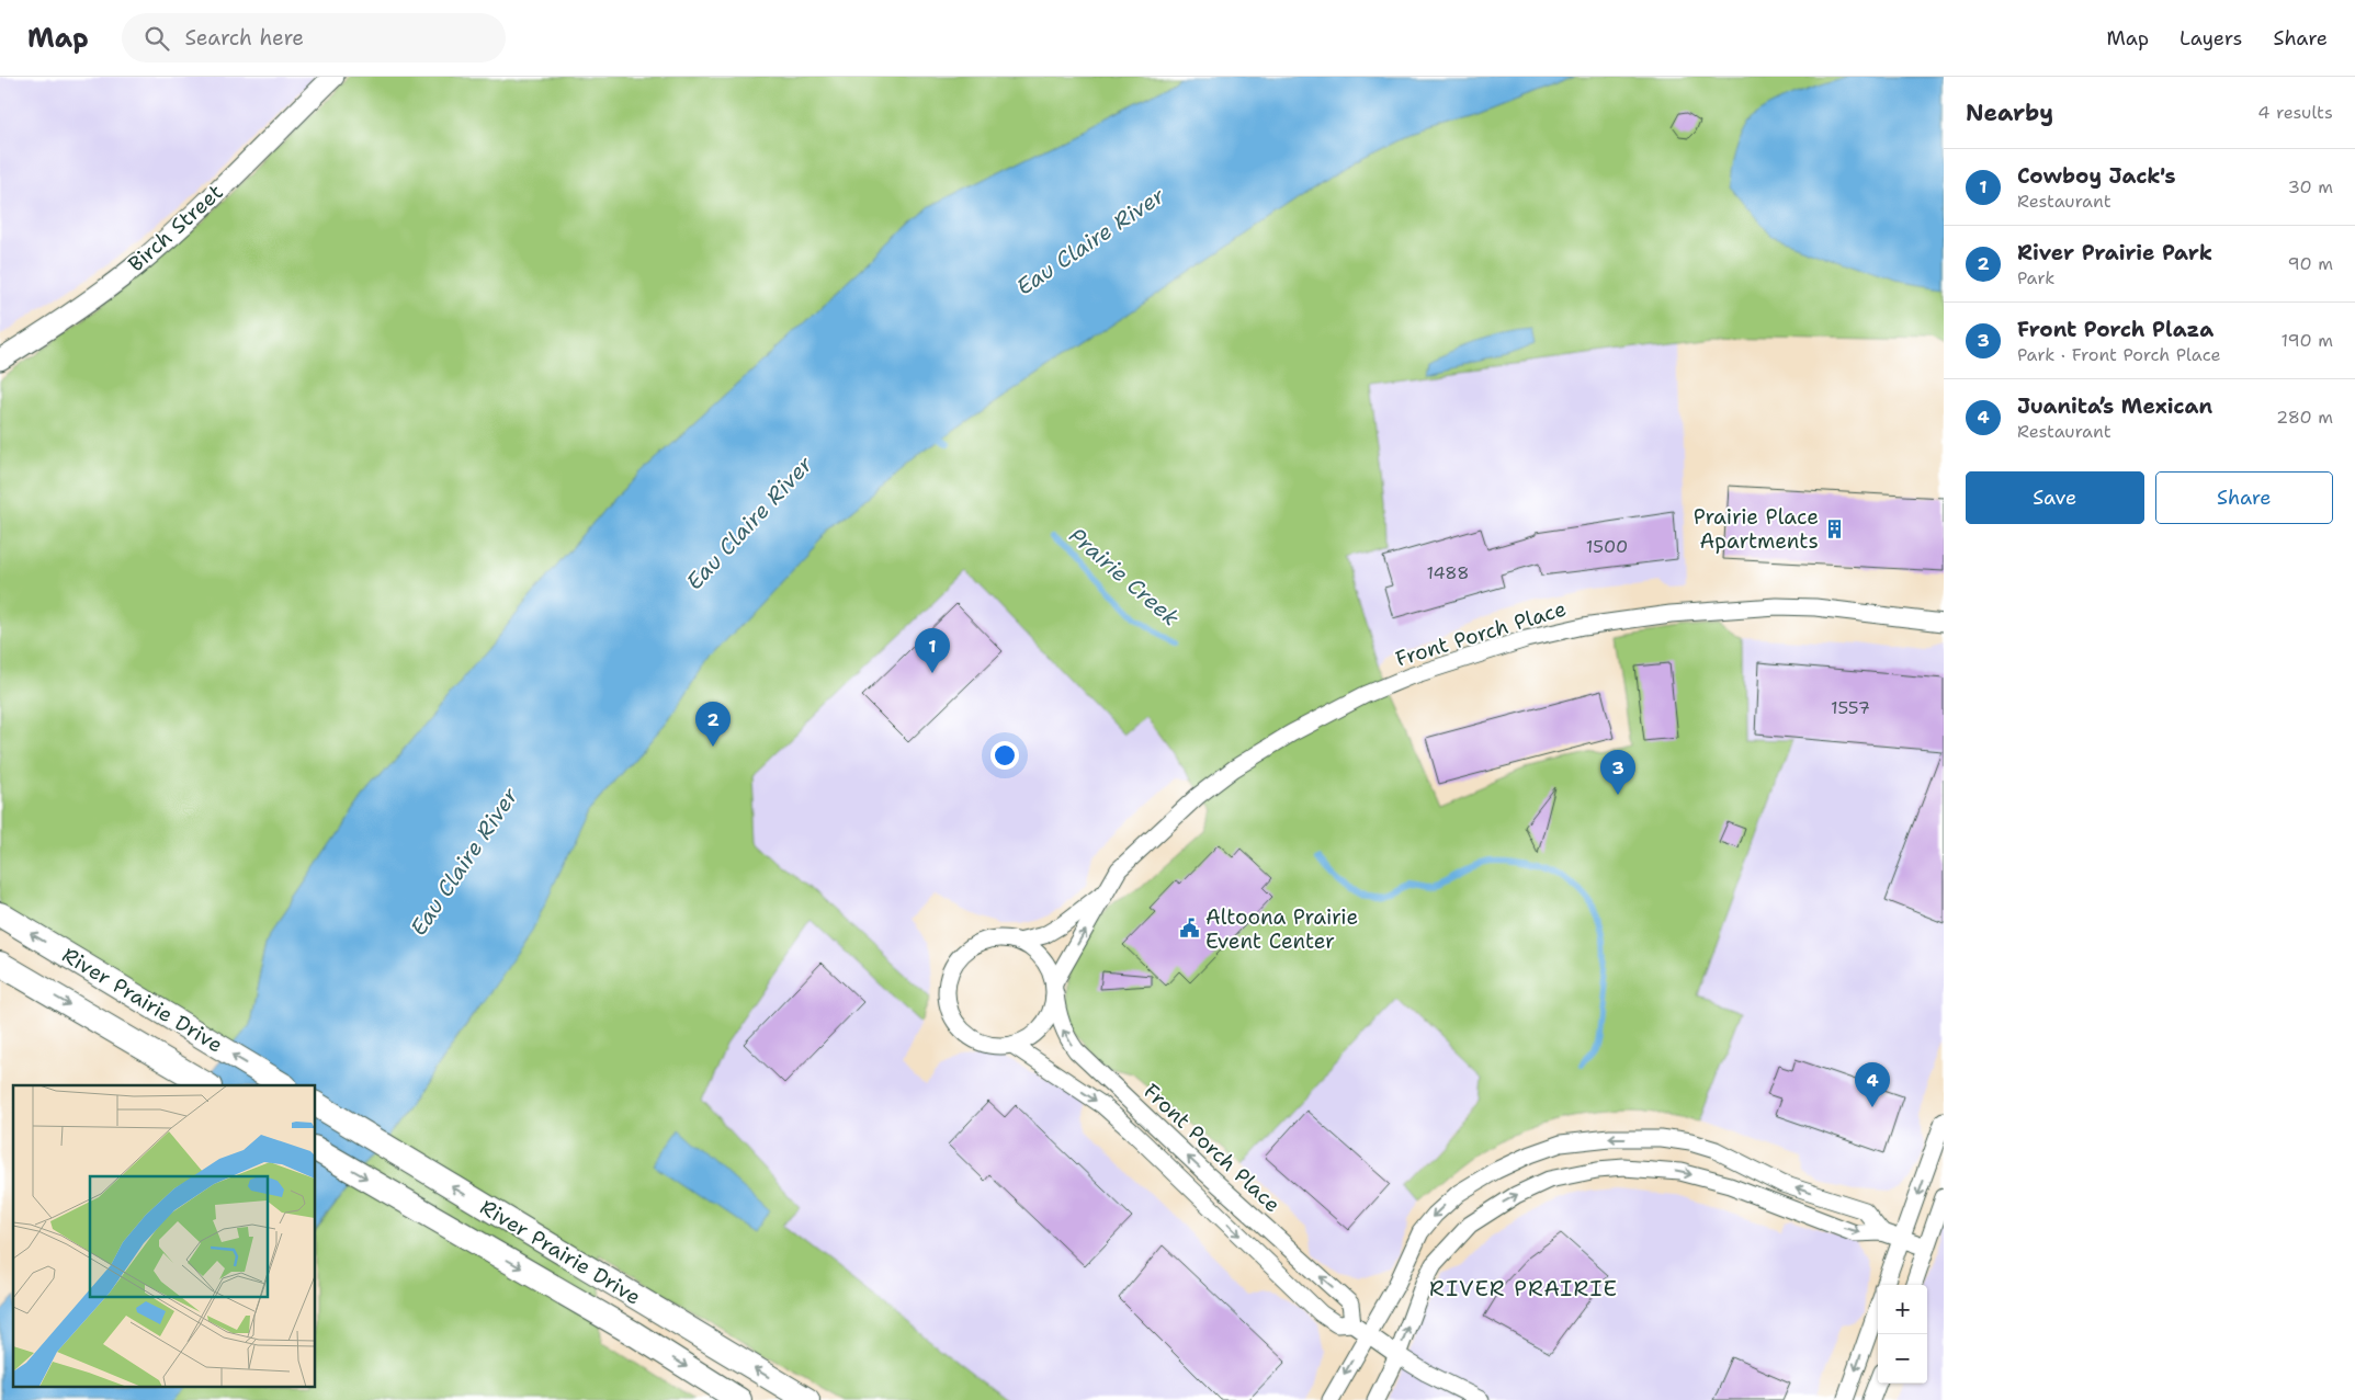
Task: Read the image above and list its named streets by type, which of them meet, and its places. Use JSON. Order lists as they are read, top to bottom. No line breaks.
{"streets":{"main road":["River Prairie Drive"],"street":["Birch Street","Front Porch Place"]},"districts":["RIVER PRAIRIE"],"water":["Eau Claire River","Prairie Creek"],"places":{"building":["Prairie Place Apartments"],"public building":["Altoona Prairie Event Center"]},"house_numbers":["1500","1488","1557"],"page":{"header":"Map","search":"Search here","nav":["Map","Layers","Share"],"heading":["Nearby","4 results"],"list":[{"mark":"1","name":"Cowboy Jack's","note":"Restaurant","value":"30 m"},{"mark":"2","name":"River Prairie Park","note":"Park","value":"90 m"},{"mark":"3","name":"Front Porch Plaza","note":"Park · Front Porch Place","value":"190 m"},{"mark":"4","name":"Juanita’s Mexican","note":"Restaurant","value":"280 m"}],"buttons":["Save","Share"],"pins":["1","2","3","4"],"map_buttons":["+","−"]}}
